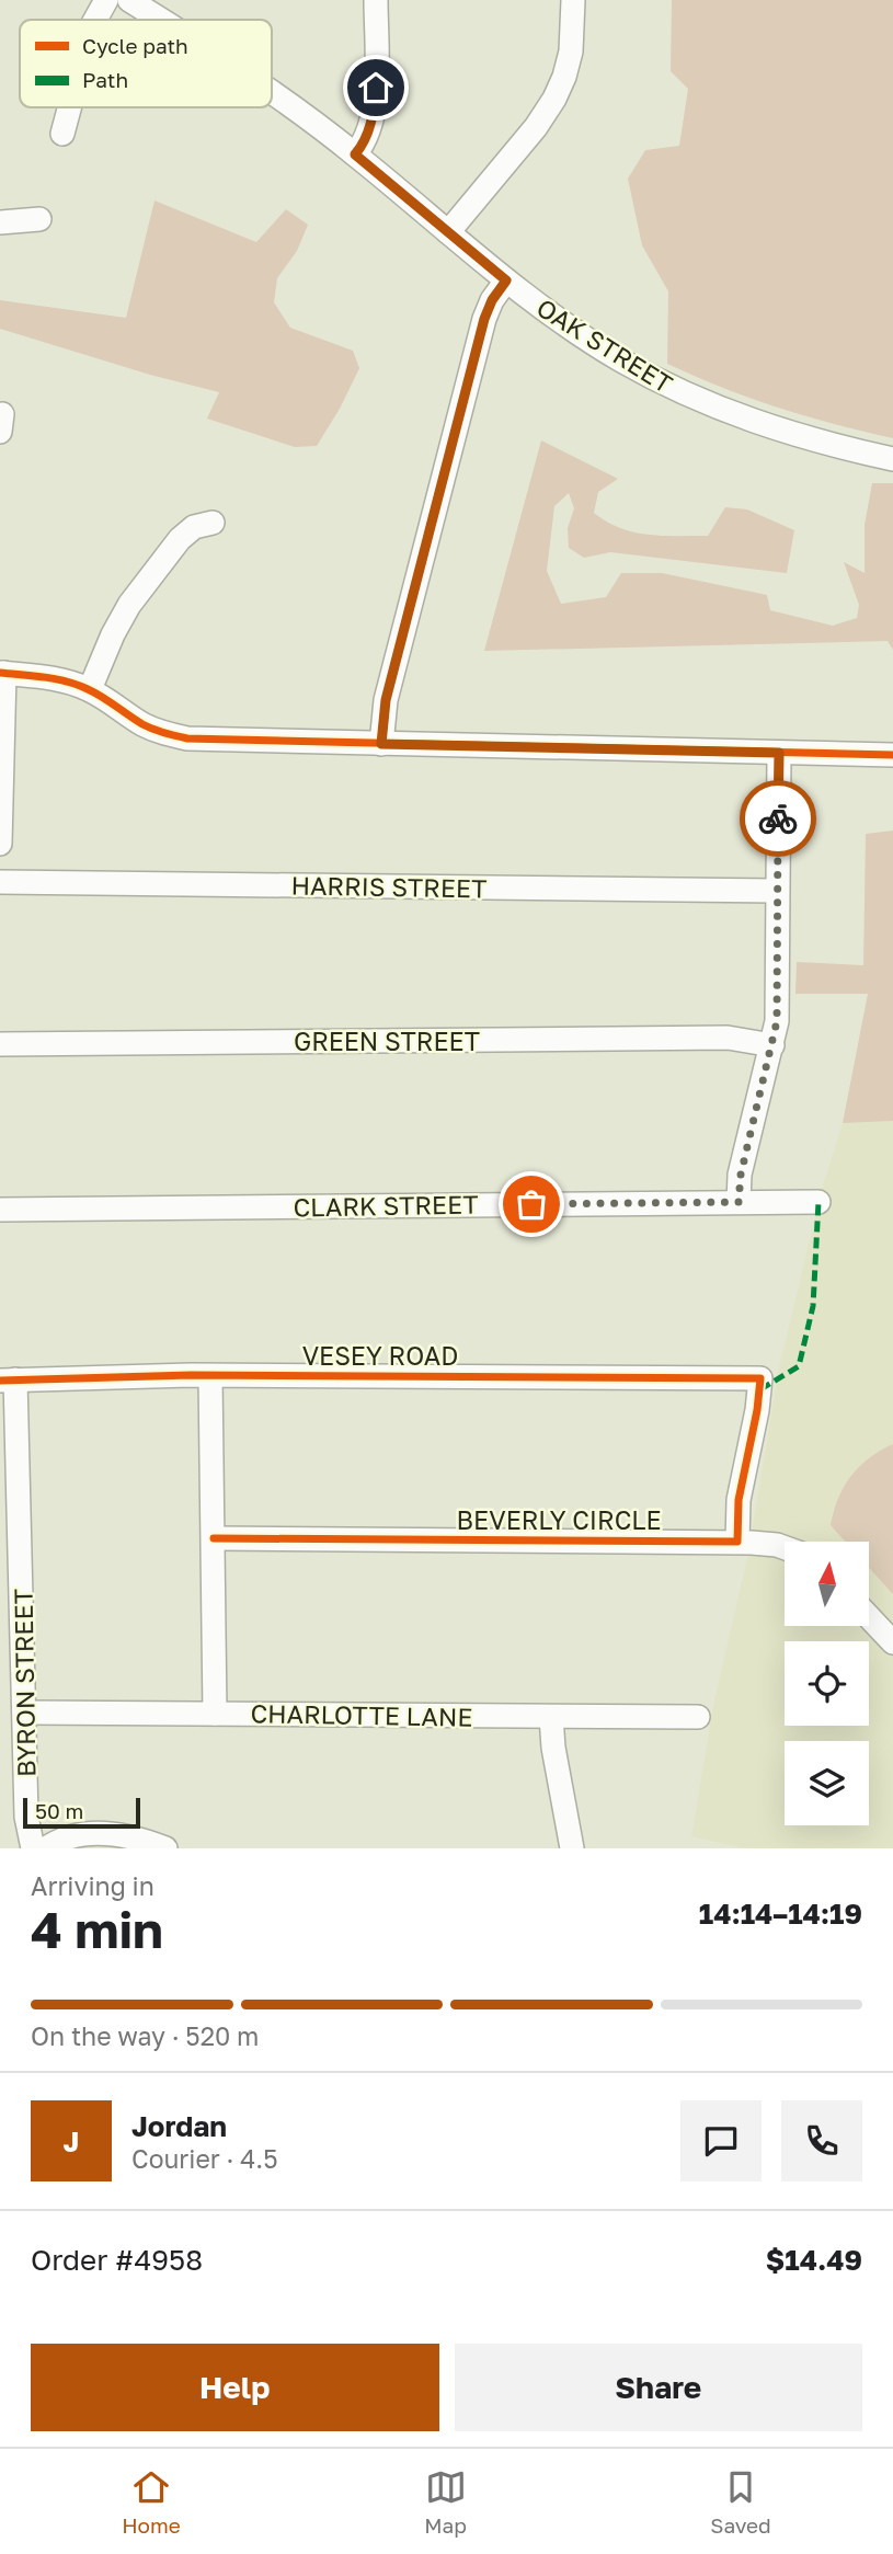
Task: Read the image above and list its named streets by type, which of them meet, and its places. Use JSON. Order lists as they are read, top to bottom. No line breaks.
{"streets":{"street":["OAK STREET","HARRIS STREET","GREEN STREET","CLARK STREET","VESEY ROAD","BEVERLY CIRCLE","BYRON STREET","CHARLOTTE LANE"]},"crossings":[["VESEY ROAD","BEVERLY CIRCLE"],["VESEY ROAD","BYRON STREET"],["BYRON STREET","CHARLOTTE LANE"]],"legend":["Cycle path","Path"],"scale_bar":"50 m","north":"top","page":{"scale":"50 m","heading":["4 min","Arriving in","14:14–14:19"],"panel":["Jordan","Courier · 4.5","Order #4958","$14.49"],"bar":"On the way · 520 m","round":"J","buttons":["Help","Share"],"tabs":["Home","Map","Saved"]}}
